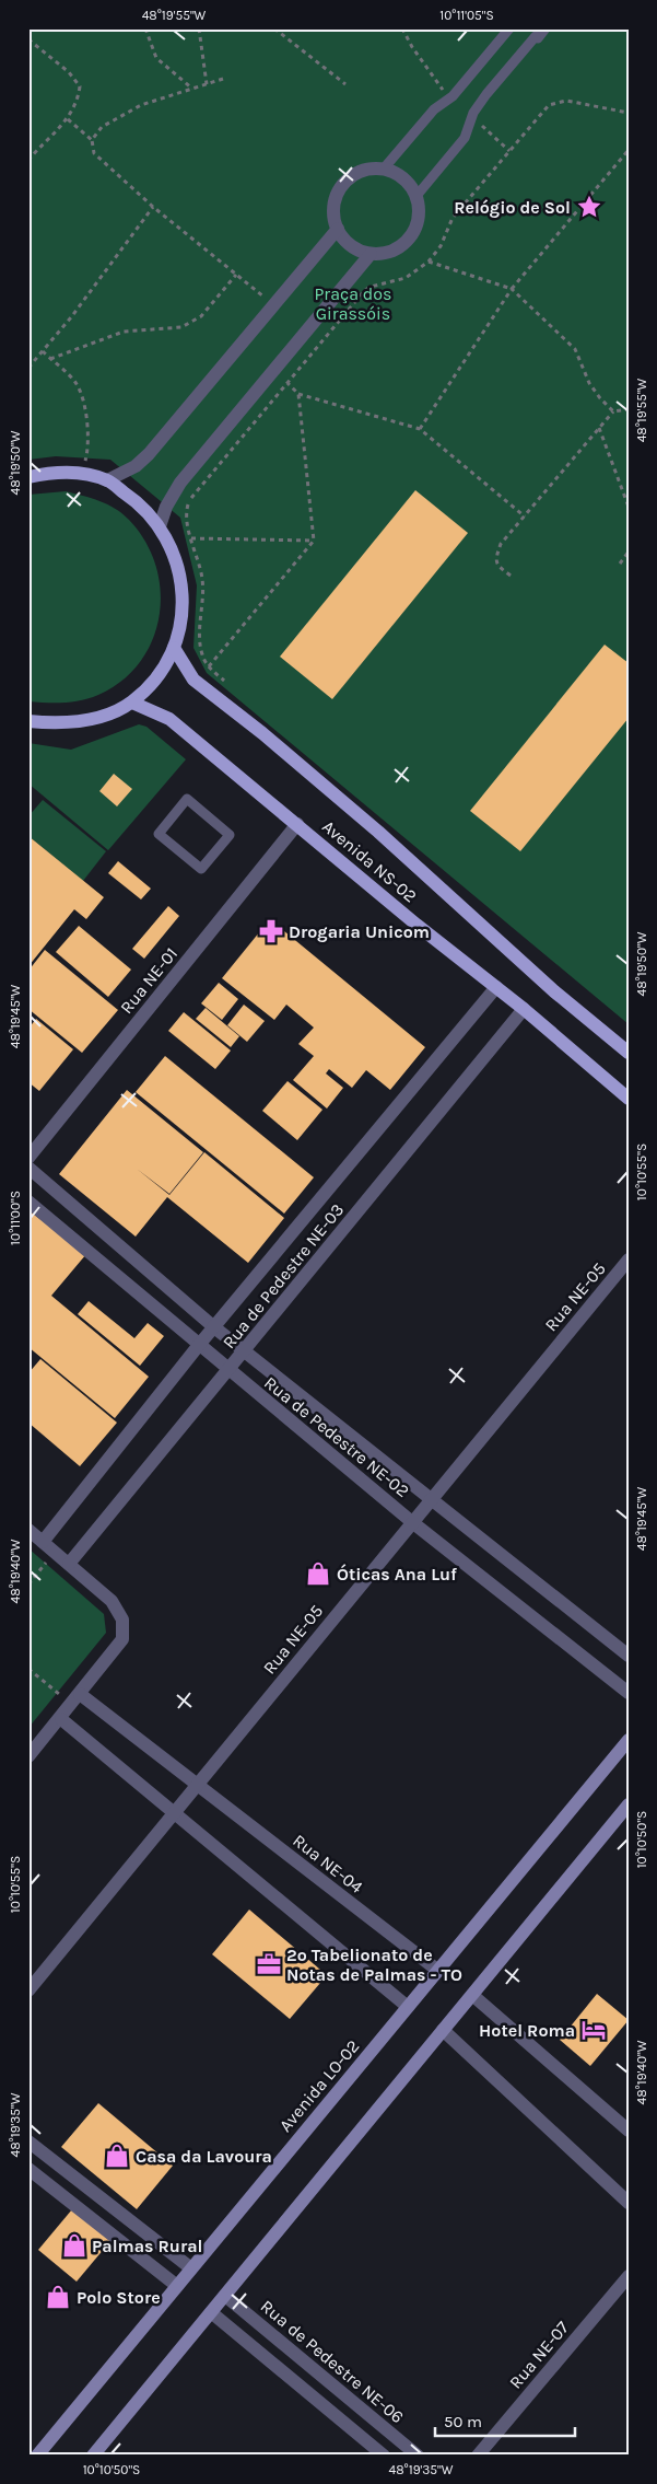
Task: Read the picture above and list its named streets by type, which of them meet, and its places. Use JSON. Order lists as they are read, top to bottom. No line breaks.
{"streets":{"main road":["Avenida NS-02"],"street":["Rua NE-01","Rua de Pedestre NE-03","Rua NE-05","Rua de Pedestre NE-02","Rua NE-04","Avenida LO-02","Rua NE-07","Rua de Pedestre NE-06"]},"crossings":[["Avenida NS-02","Rua NE-01"],["Avenida NS-02","Rua de Pedestre NE-03"],["Rua de Pedestre NE-03","Rua de Pedestre NE-02"],["Rua NE-05","Rua de Pedestre NE-02"],["Rua NE-05","Rua NE-04"],["Rua NE-04","Avenida LO-02"]],"parks":["Praça dos Girassóis"],"places":{"place":["Relógio de Sol"],"pharmacy":["Drogaria Unicom"],"shop":["Óticas Ana Luf","Casa da Lavoura","Palmas Rural","Polo Store"],"office":["2º Tabelionato de Notas de Palmas - TO"],"hotel":["Hotel Roma"]},"scale_bar":"50 m","coordinates":["48°19'55\"W","10°11'05\"S","48°19'50\"W","48°19'45\"W","10°10'55\"S","10°11'00\"S","48°19'40\"W","10°10'50\"S","48°19'35\"W"]}
